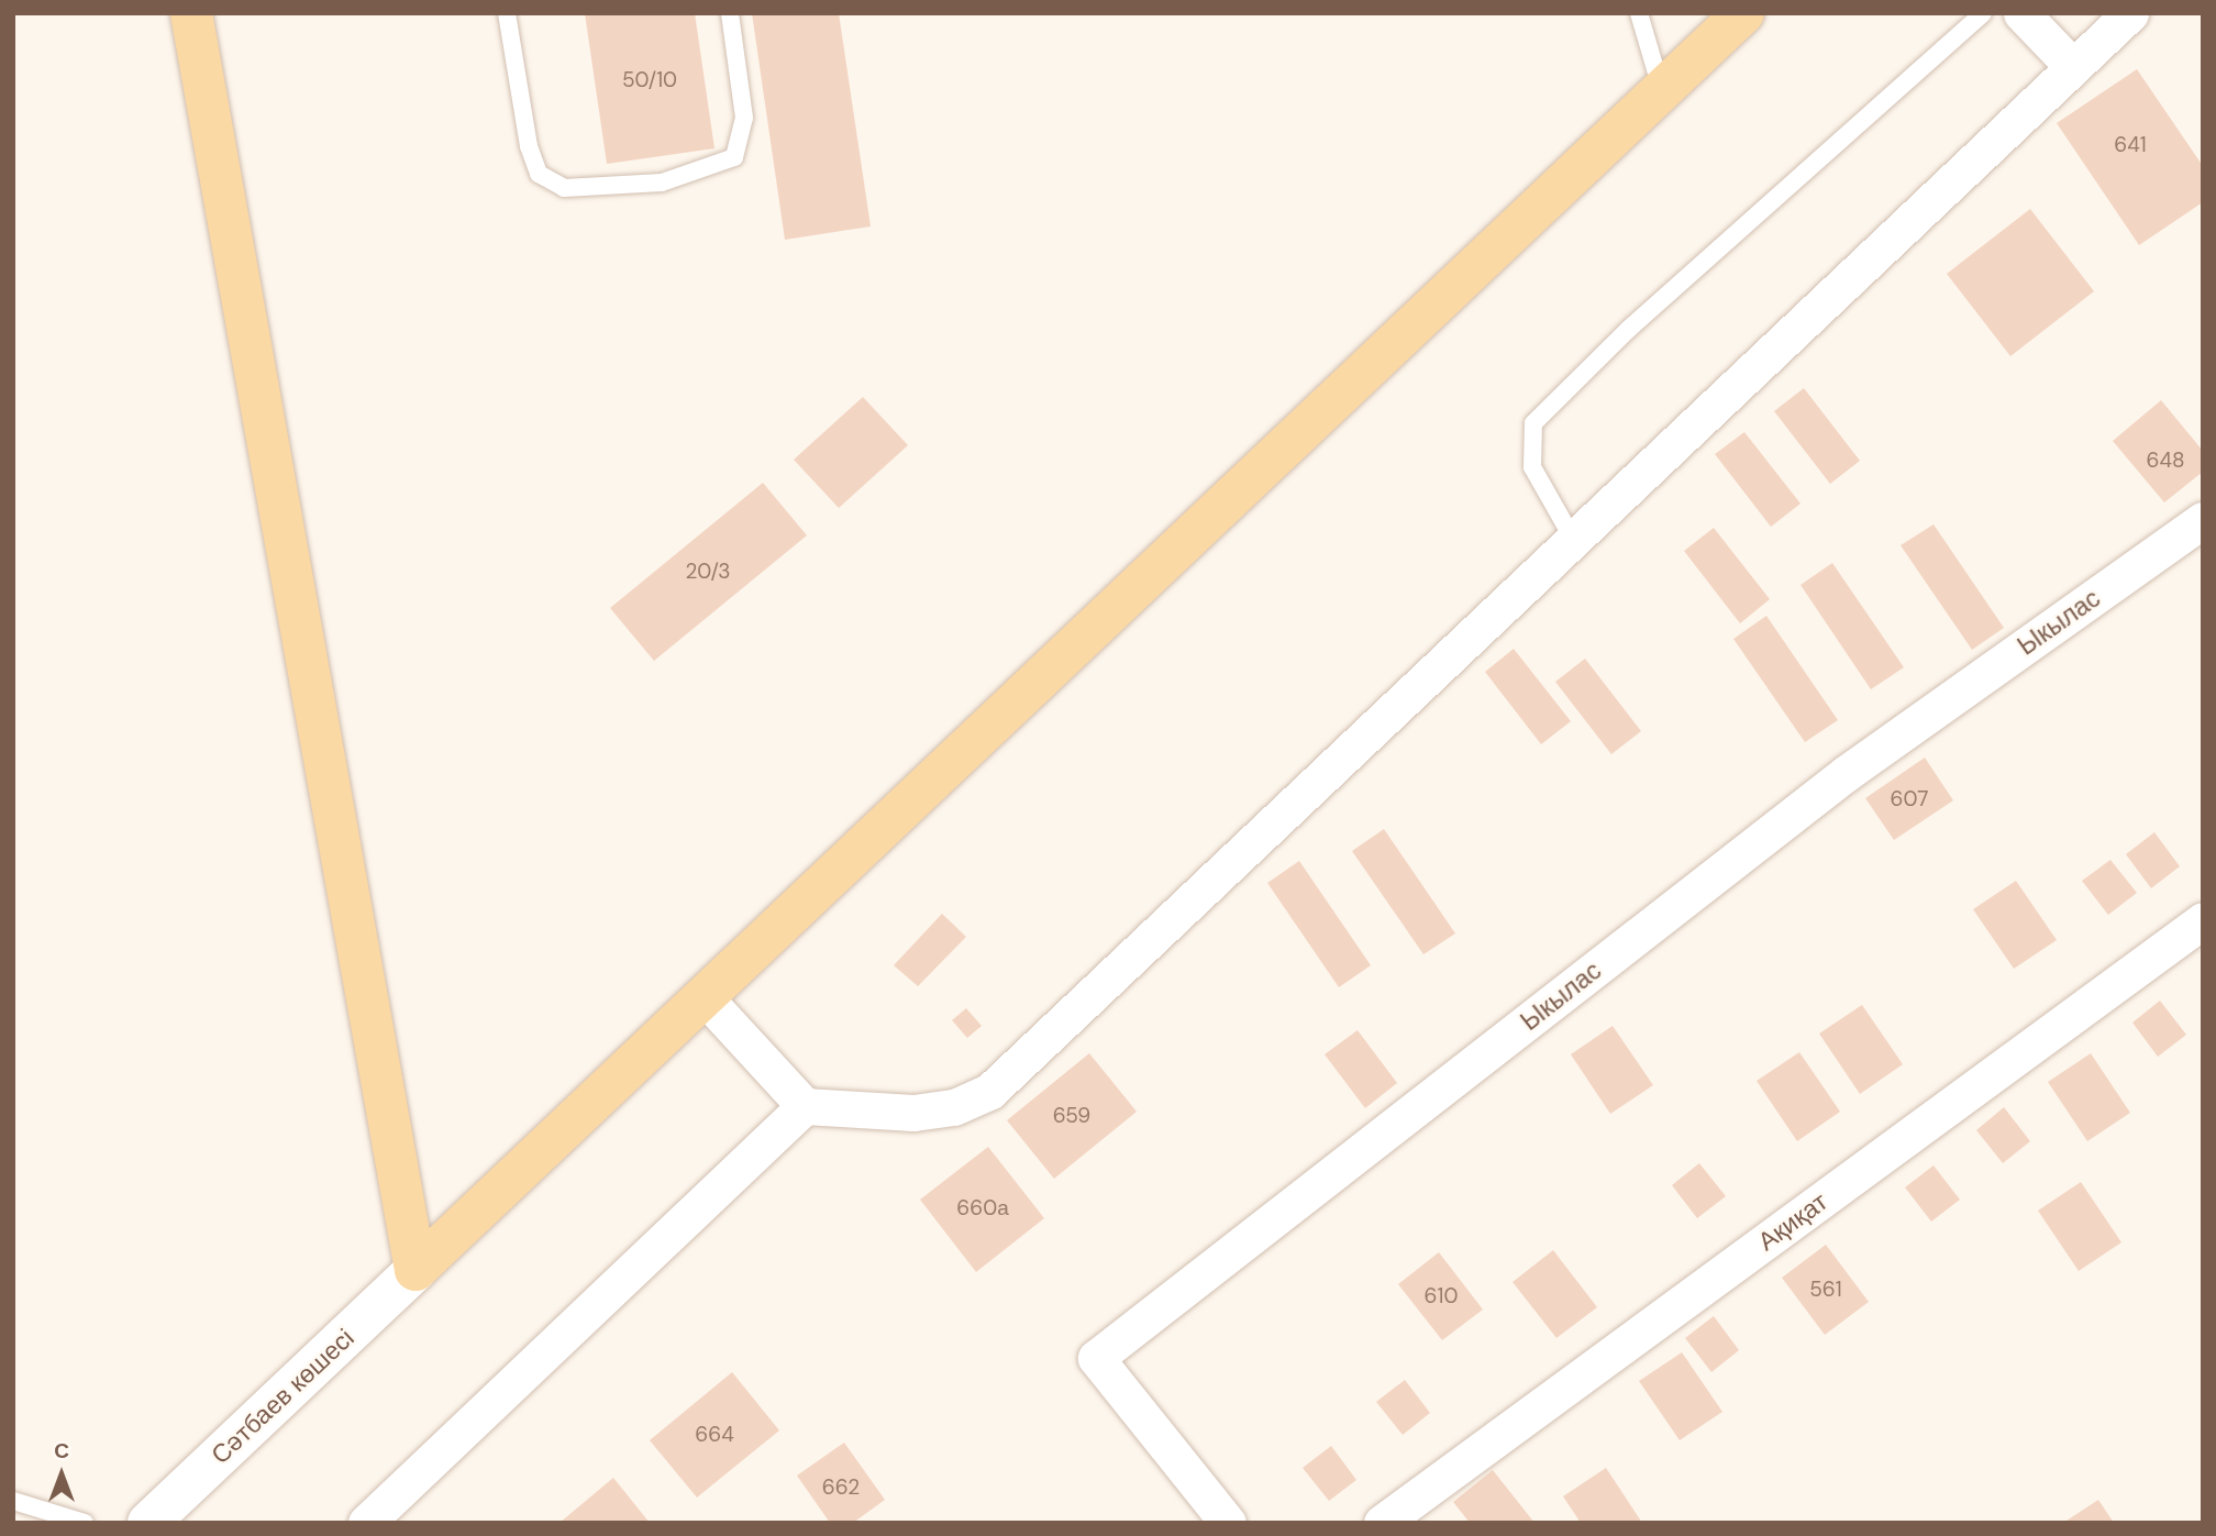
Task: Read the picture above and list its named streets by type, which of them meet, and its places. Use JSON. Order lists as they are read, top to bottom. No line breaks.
{"streets":{"main road":["Сәтбаев көшесі"],"street":["Ыкылас","Ақиқат"]},"house_numbers":["50/10","641","648","20/3","607","659","660а","561","610","664","662"],"north":"top"}
